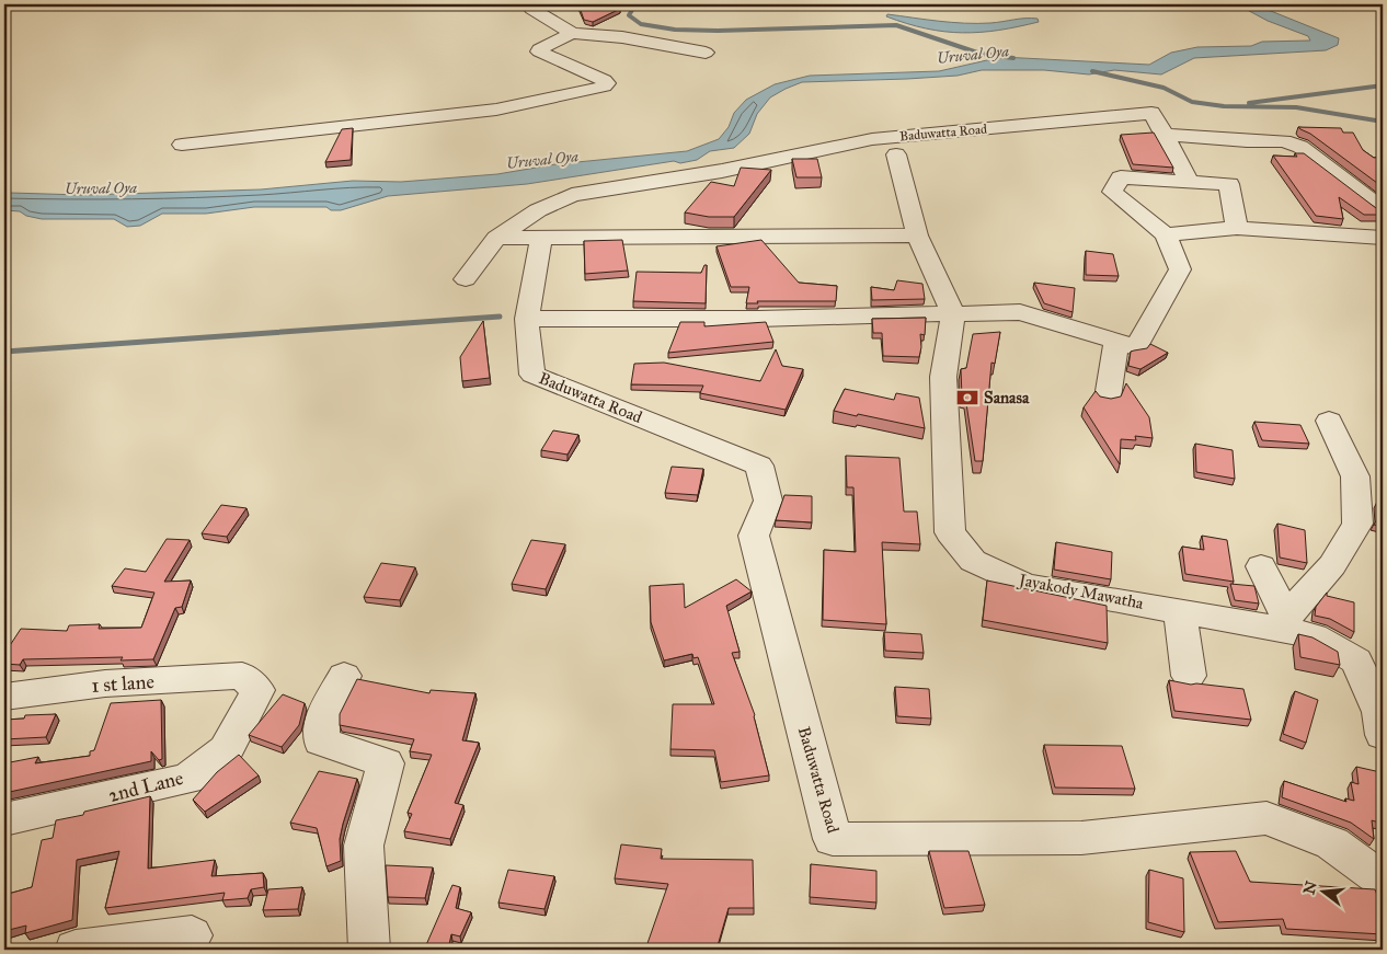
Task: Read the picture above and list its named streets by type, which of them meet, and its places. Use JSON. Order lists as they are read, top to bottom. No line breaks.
{"streets":{"street":["Baduwatta Road","Jayakody Mawatha","1 st lane","2nd Lane"]},"crossings":[["Baduwatta Road","Jayakody Mawatha"],["1 st lane","2nd Lane"]],"water":["Uruval Oya"],"places":{"bank":["Sanasa"]},"north":"left"}
